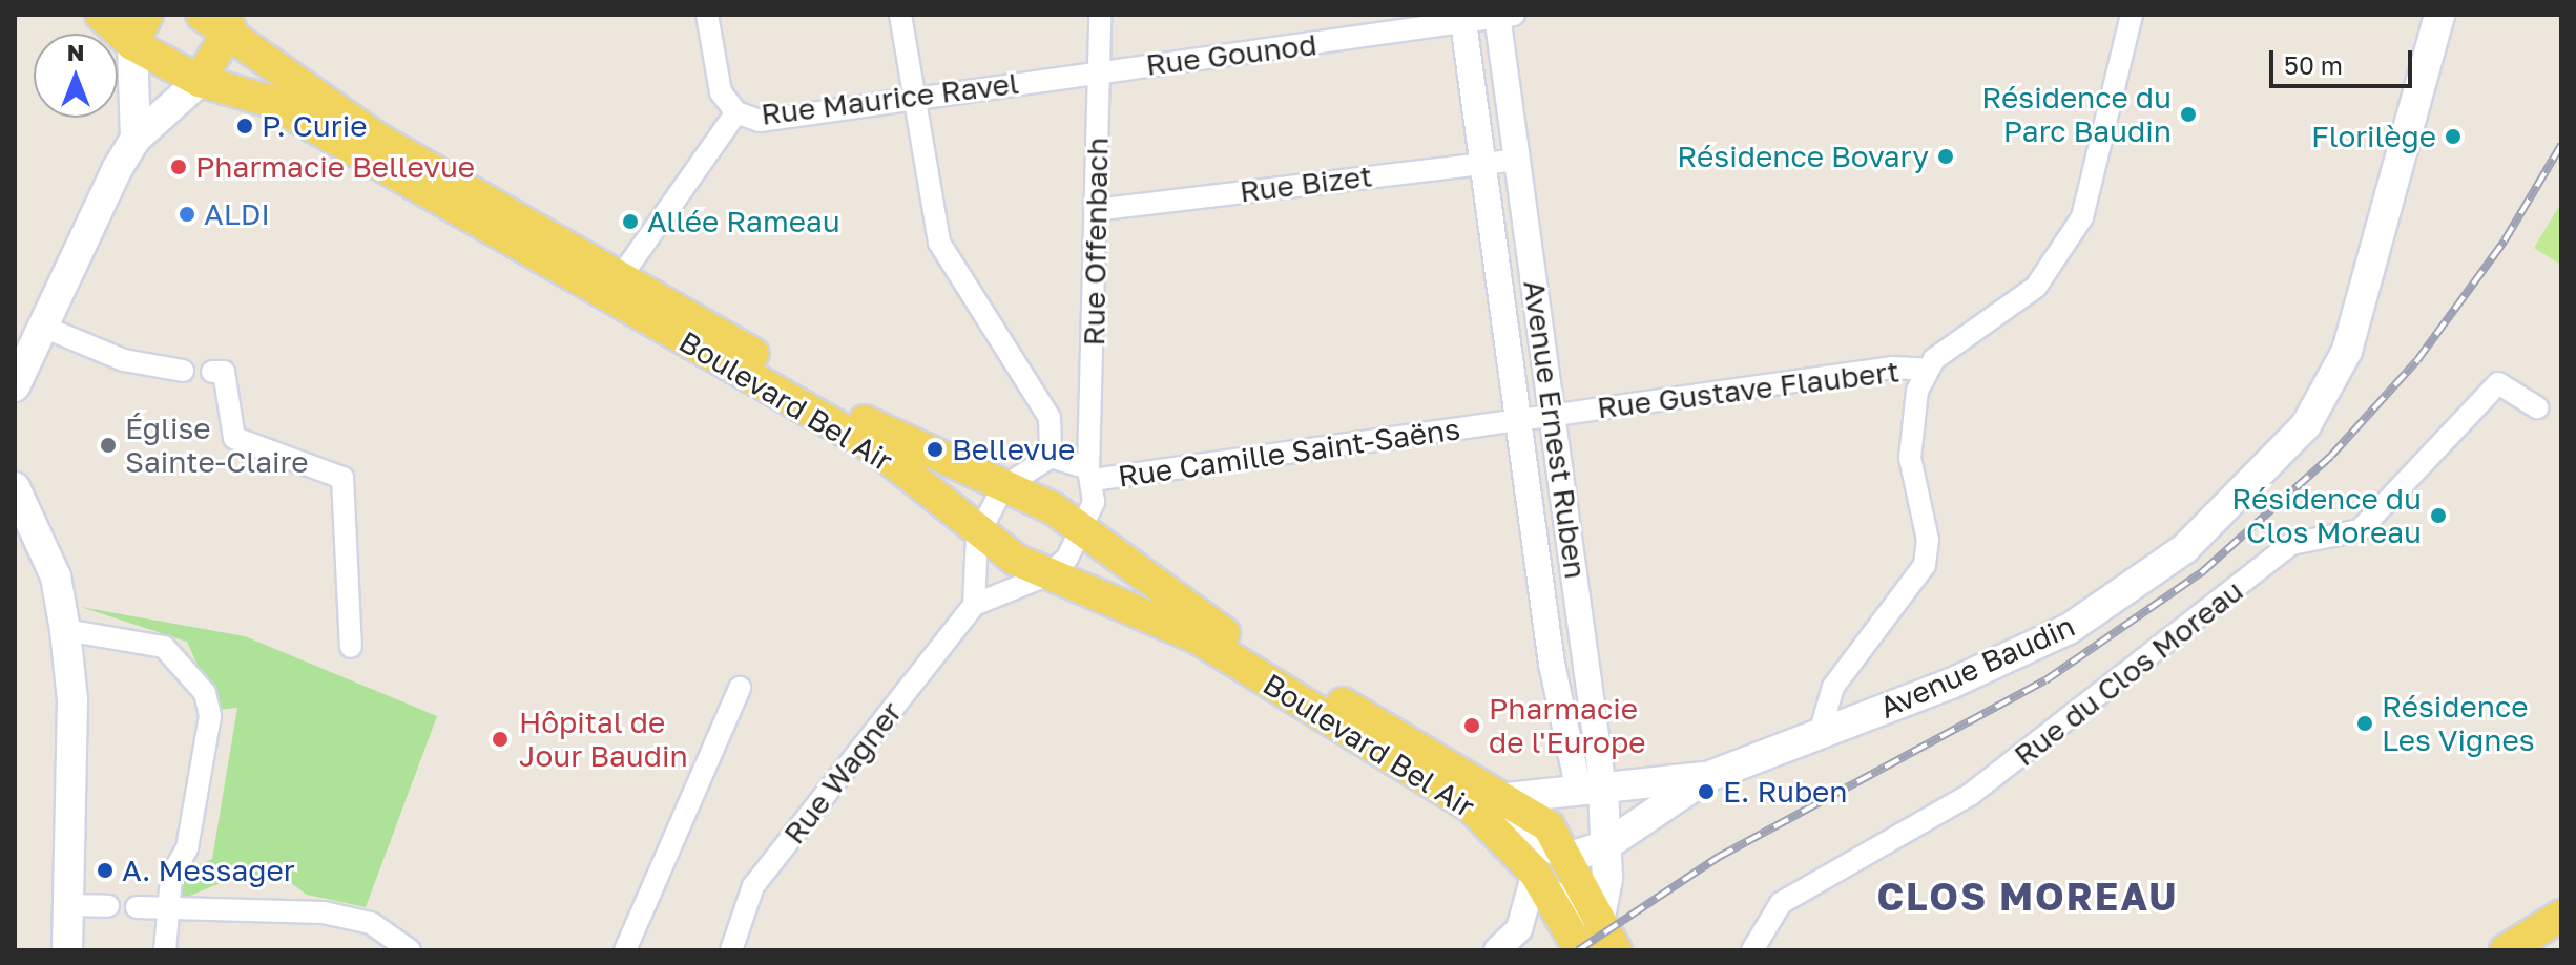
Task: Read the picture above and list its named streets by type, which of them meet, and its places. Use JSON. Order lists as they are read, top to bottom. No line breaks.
{"streets":{"main road":["Boulevard Bel Air","Avenue Ernest Ruben","Avenue Baudin"],"street":["Rue Gounod","Rue Maurice Ravel","Rue Bizet","Rue Offenbach","Rue Gustave Flaubert","Rue Camille Saint-Saëns","Rue du Clos Moreau","Rue Wagner"]},"crossings":[["Rue Gounod","Rue Maurice Ravel"],["Rue Gounod","Rue Offenbach"],["Rue Gounod","Avenue Ernest Ruben"],["Rue Maurice Ravel","Rue Offenbach"],["Rue Bizet","Rue Offenbach"],["Rue Bizet","Avenue Ernest Ruben"],["Rue Offenbach","Rue Camille Saint-Saëns"],["Rue Gustave Flaubert","Avenue Ernest Ruben"],["Rue Gustave Flaubert","Rue Camille Saint-Saëns"],["Boulevard Bel Air","Rue Camille Saint-Saëns"],["Boulevard Bel Air","Avenue Baudin"],["Boulevard Bel Air","Rue Wagner"],["Avenue Ernest Ruben","Rue Camille Saint-Saëns"],["Avenue Ernest Ruben","Avenue Baudin"],["Rue Camille Saint-Saëns","Rue Wagner"]],"districts":["CLOS MOREAU"],"places":["Résidence du Parc Baudin","P. Curie","Florilège","Résidence Bovary","Pharmacie Bellevue","ALDI","Allée Rameau","Église Sainte-Claire","Bellevue","Résidence du Clos Moreau","Résidence Les Vignes","Pharmacie de l'Europe","Hôpital de Jour Baudin","E. Ruben","A. Messager"],"scale_bar":"50 m","north":"top"}
